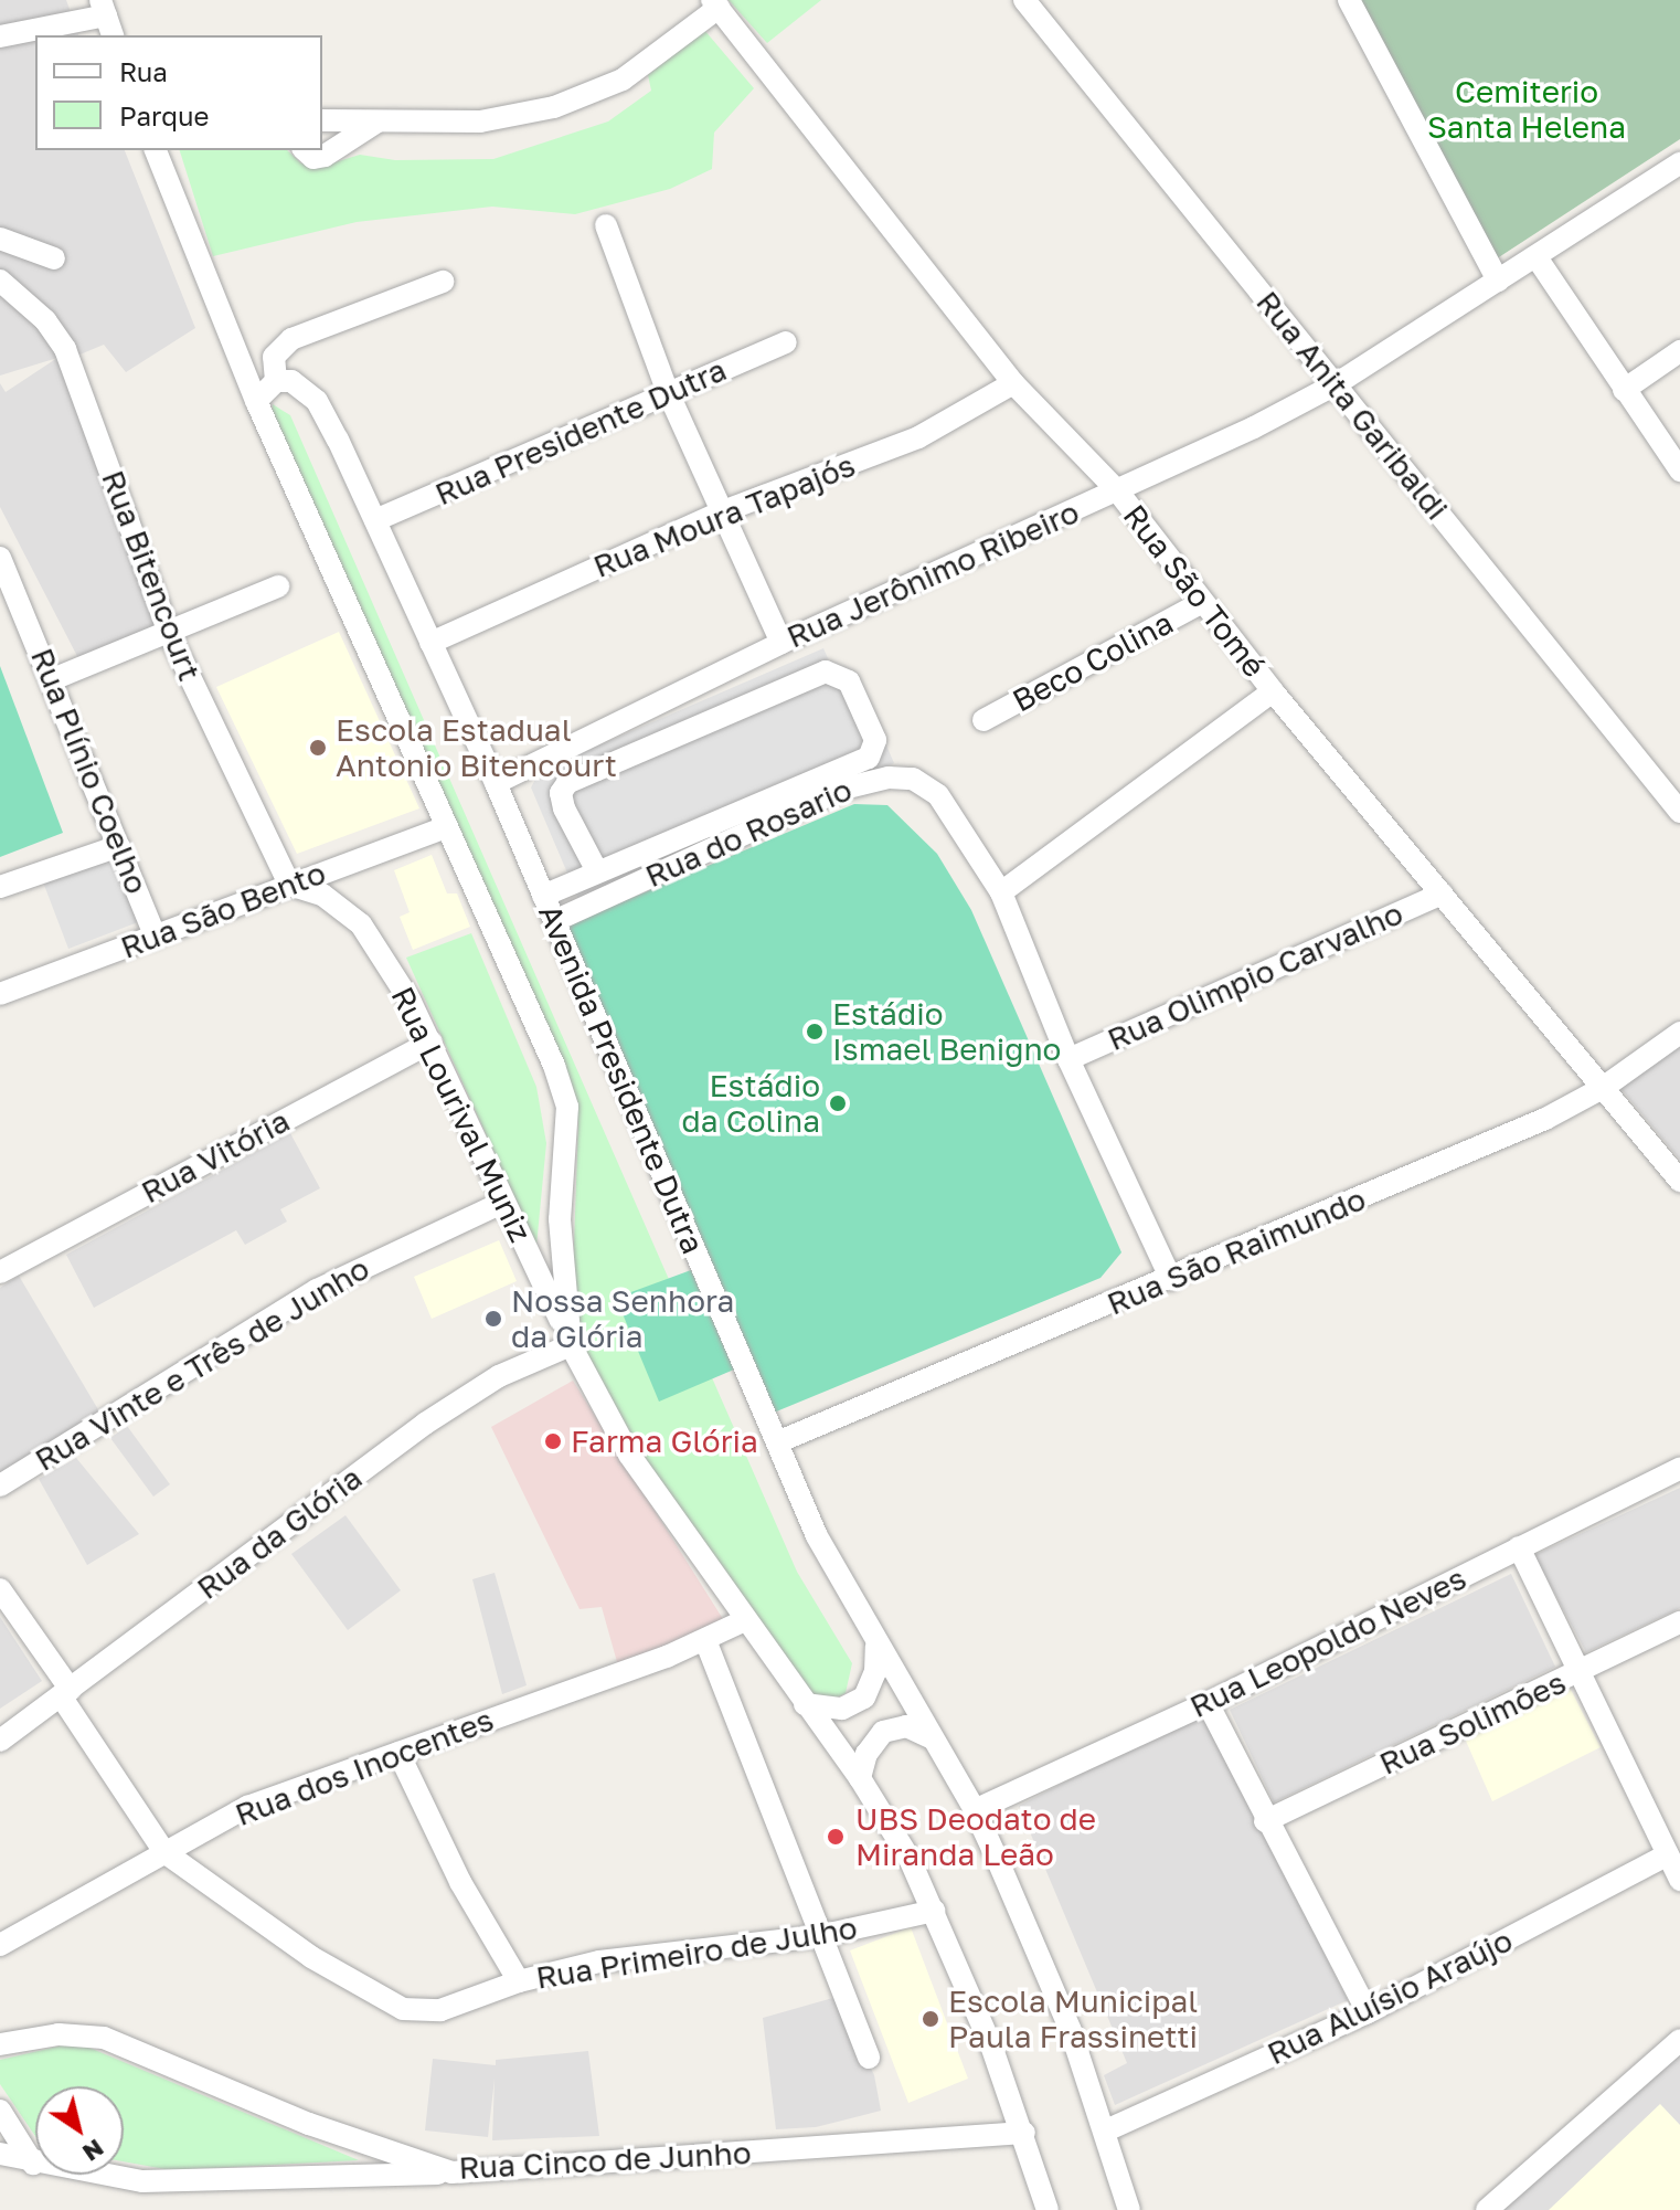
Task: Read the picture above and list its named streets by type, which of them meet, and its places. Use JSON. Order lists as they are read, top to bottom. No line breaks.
{"streets":{"street":["Rua Anita Garibaldi","Rua Presidente Dutra","Rua Moura Tapajós","Rua Jerônimo Ribeiro","Rua Bitencourt","Rua São Tomé","Beco Colina","Rua Plínio Coelho","Rua do Rosario","Rua São Bento","Rua Olimpio Carvalho","Avenida Presidente Dutra","Rua Lourival Muniz","Rua Vitória","Rua São Raimundo","Rua Vinte e Três de Junho","Rua da Glória","Rua Leopoldo Neves","Rua Solimões","Rua dos Inocentes","Rua Primeiro de Julho","Rua Aluísio Araújo","Rua Cinco de Junho"]},"crossings":[["Rua Anita Garibaldi","Rua Jerônimo Ribeiro"],["Rua Presidente Dutra","Avenida Presidente Dutra"],["Rua Moura Tapajós","Rua São Tomé"],["Rua Moura Tapajós","Avenida Presidente Dutra"],["Rua Jerônimo Ribeiro","Rua São Tomé"],["Rua Jerônimo Ribeiro","Avenida Presidente Dutra"],["Rua Bitencourt","Rua São Bento"],["Rua Bitencourt","Rua Lourival Muniz"],["Rua São Tomé","Beco Colina"],["Rua São Tomé","Rua Olimpio Carvalho"],["Rua São Tomé","Rua São Raimundo"],["Rua Plínio Coelho","Rua São Bento"],["Rua do Rosario","Rua Olimpio Carvalho"],["Rua do Rosario","Avenida Presidente Dutra"],["Rua do Rosario","Rua São Raimundo"],["Rua São Bento","Avenida Presidente Dutra"],["Rua São Bento","Rua Lourival Muniz"],["Avenida Presidente Dutra","Rua Lourival Muniz"],["Avenida Presidente Dutra","Rua São Raimundo"],["Avenida Presidente Dutra","Rua da Glória"],["Avenida Presidente Dutra","Rua Leopoldo Neves"],["Avenida Presidente Dutra","Rua dos Inocentes"],["Avenida Presidente Dutra","Rua Primeiro de Julho"],["Avenida Presidente Dutra","Rua Aluísio Araújo"],["Avenida Presidente Dutra","Rua Cinco de Junho"],["Rua Lourival Muniz","Rua Vitória"],["Rua Lourival Muniz","Rua Vinte e Três de Junho"],["Rua Lourival Muniz","Rua da Glória"],["Rua da Glória","Rua Primeiro de Julho"],["Rua dos Inocentes","Rua Primeiro de Julho"]],"parks":["Cemiterio Santa Helena"],"places":["Escola Estadual Antonio Bitencourt","Estádio Ismael Benigno","Estádio da Colina","Nossa Senhora da Glória","Farma Glória","UBS Deodato de Miranda Leão","Escola Municipal Paula Frassinetti"],"legend":["Rua","Parque"],"north":"bottom right"}
